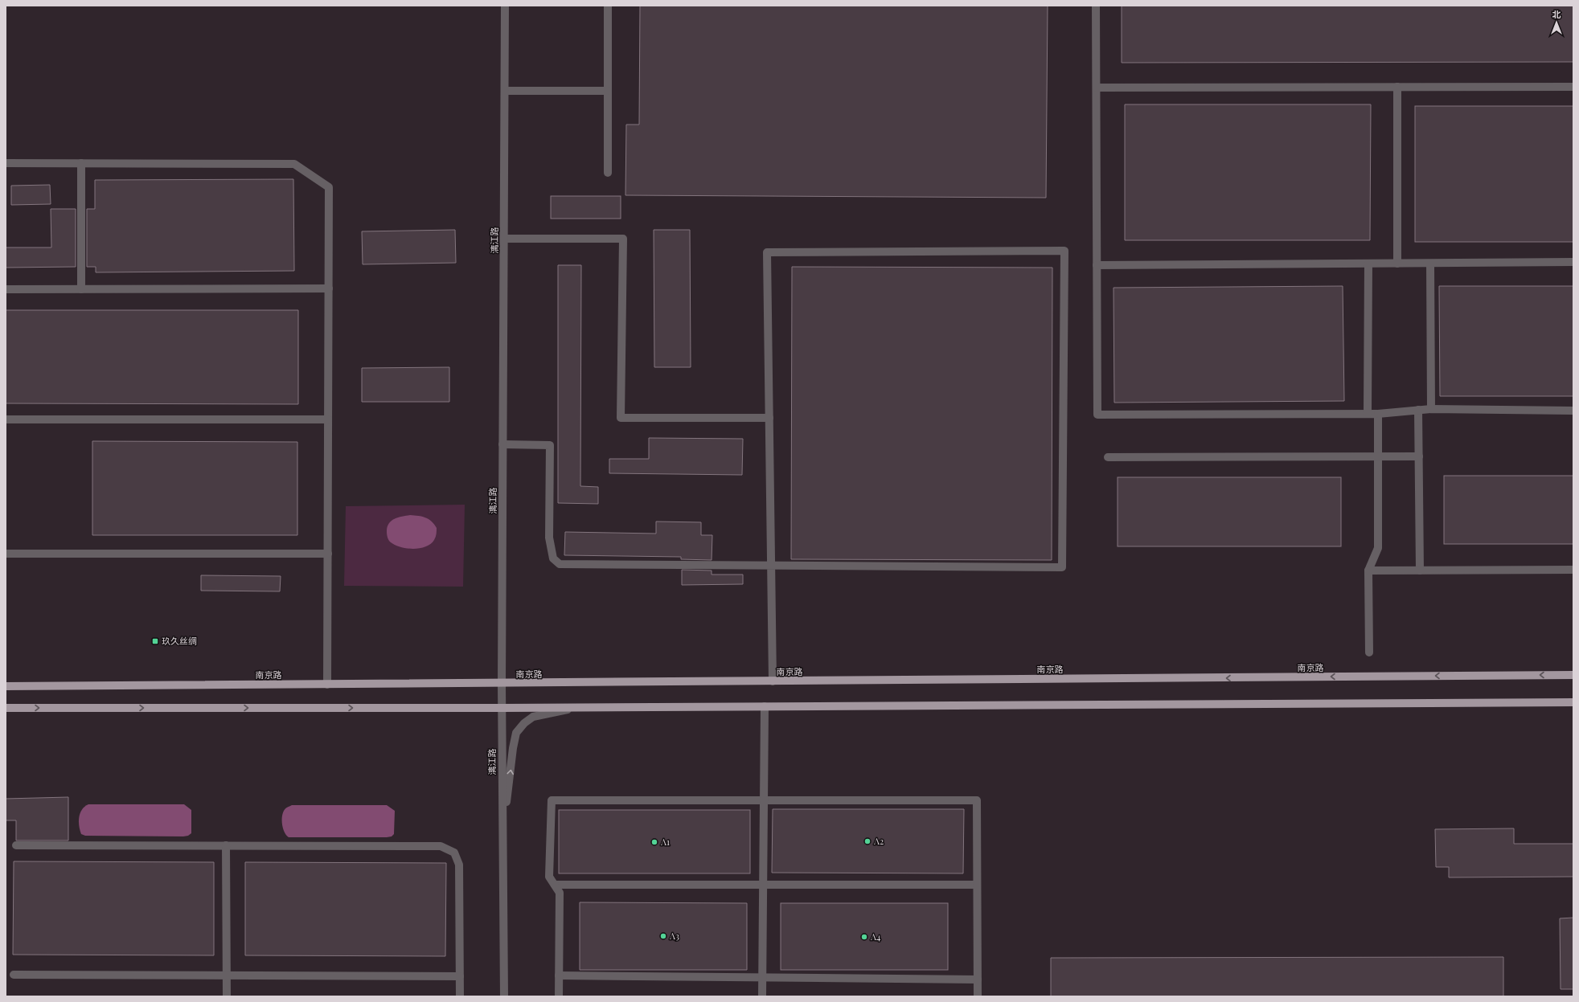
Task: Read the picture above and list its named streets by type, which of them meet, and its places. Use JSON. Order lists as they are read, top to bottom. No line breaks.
{"streets":{"main road":["南京路"],"street":["漓江路"]},"crossings":[["漓江路","南京路"]],"places":{"transit":["玖久丝绸"],"other":["A2","A1","A3","A4"]},"north":"top"}
